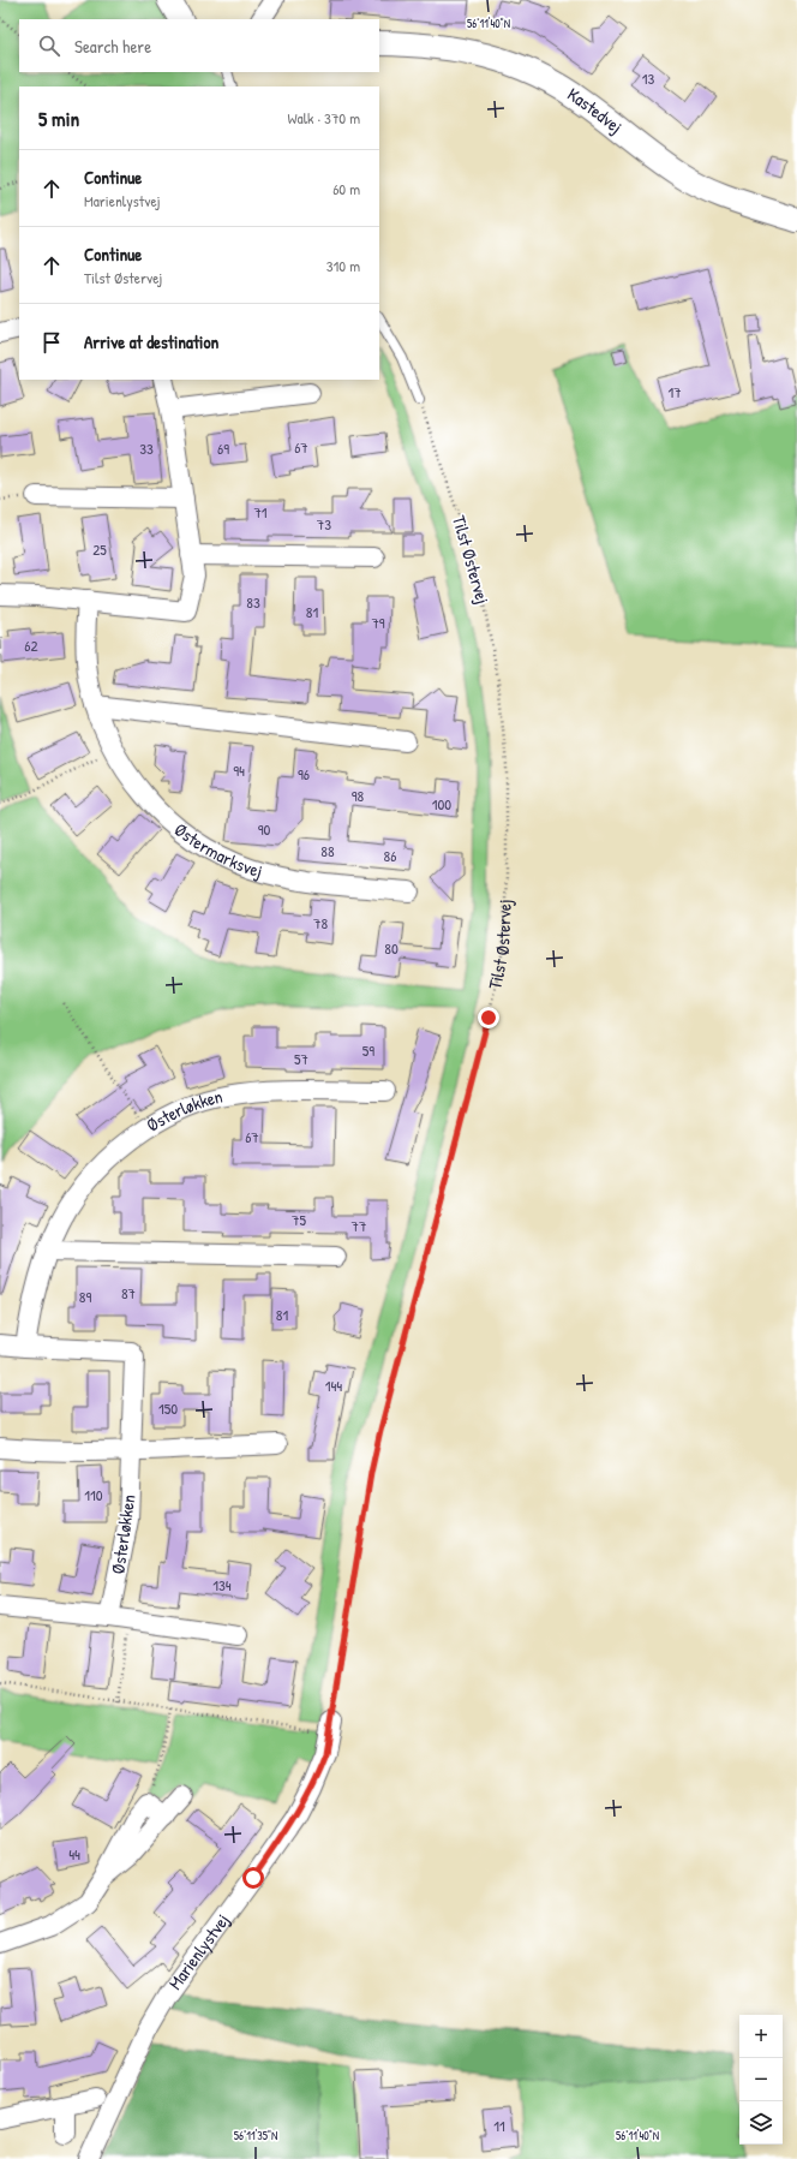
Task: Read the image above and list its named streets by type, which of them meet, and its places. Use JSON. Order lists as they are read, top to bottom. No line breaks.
{"streets":{"street":["Kastedvej","Østermarksvej","Østerløkken","Marienlystvej"],"path":["Tilst Østervej"]},"crossings":[["Tilst Østervej","Marienlystvej"]],"house_numbers":["13","17","67","33","69","71","73","25","83","81","79","62","94","96","98","100","90","88","86","78","80","59","57","67","75","77","87","89","81","144","150","110","134","44","11"],"page":{"search":"Search here","heading":["5 min","Walk · 370 m"],"list":[["Continue","Marienlystvej","60 m"],["Continue","Tilst Østervej","310 m"],"Arrive at destination"],"map_buttons":["+","−"]},"coordinates":["56°11'40\"N","56°11'35\"N"]}
